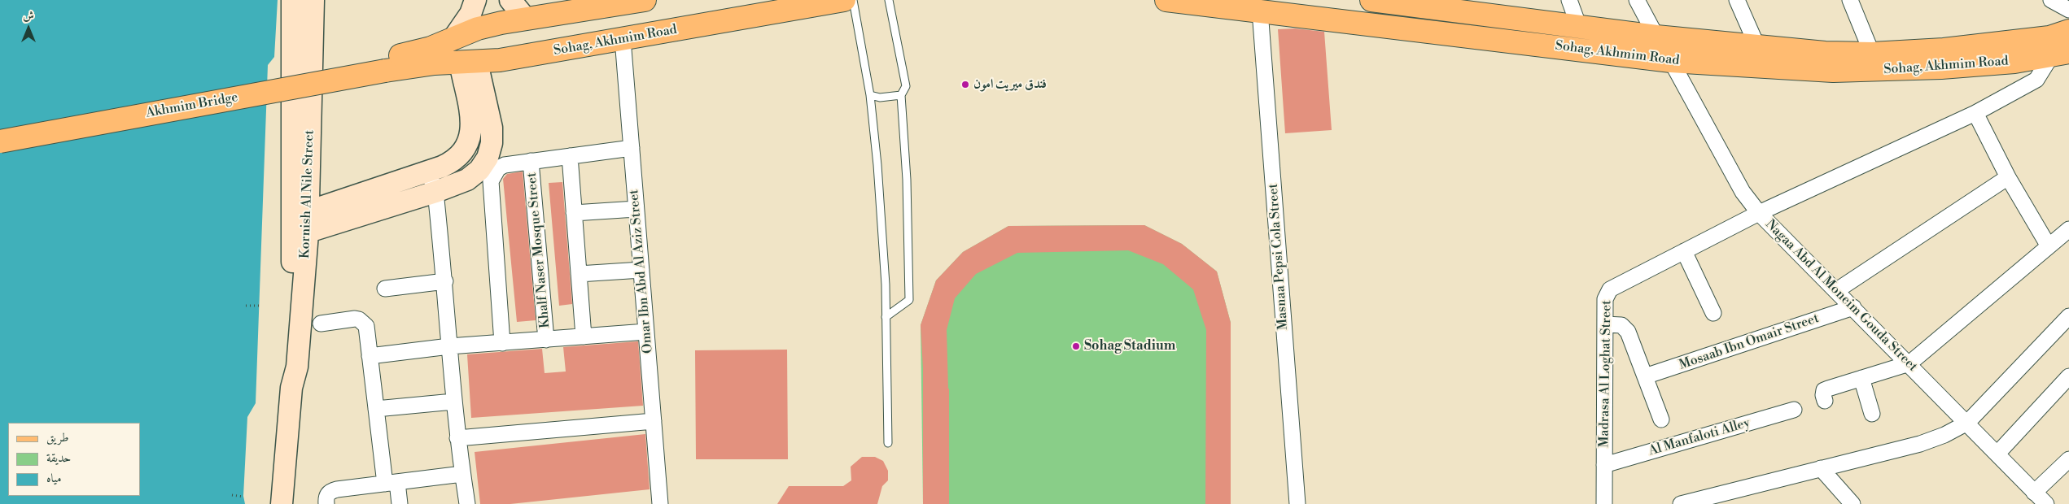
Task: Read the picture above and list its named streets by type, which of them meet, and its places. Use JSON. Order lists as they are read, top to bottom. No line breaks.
{"streets":{"main road":["Sohag, Akhmim Road","Akhmim Bridge","Kornish Al Nile Street"],"street":["Khalf Naser Mosque Street","Masnaa Pepsi Cola Street","Omar Ibn Abd Al Aziz Street","Nagaa Abd Al Moneim Gouda Street","Mosaab Ibn Omair Street","Madrasa Al Loghat Street","Al Manfaloti Alley"]},"crossings":[["Sohag, Akhmim Road","Akhmim Bridge"],["Sohag, Akhmim Road","Masnaa Pepsi Cola Street"],["Sohag, Akhmim Road","Omar Ibn Abd Al Aziz Street"],["Sohag, Akhmim Road","Nagaa Abd Al Moneim Gouda Street"],["Sohag, Akhmim Road","Madrasa Al Loghat Street"],["Nagaa Abd Al Moneim Gouda Street","Mosaab Ibn Omair Street"],["Nagaa Abd Al Moneim Gouda Street","Madrasa Al Loghat Street"],["Madrasa Al Loghat Street","Al Manfaloti Alley"]],"places":["فندق ميريت امون","Sohag Stadium"],"legend":["طريق","حديقة","مياه"],"north":"top"}
